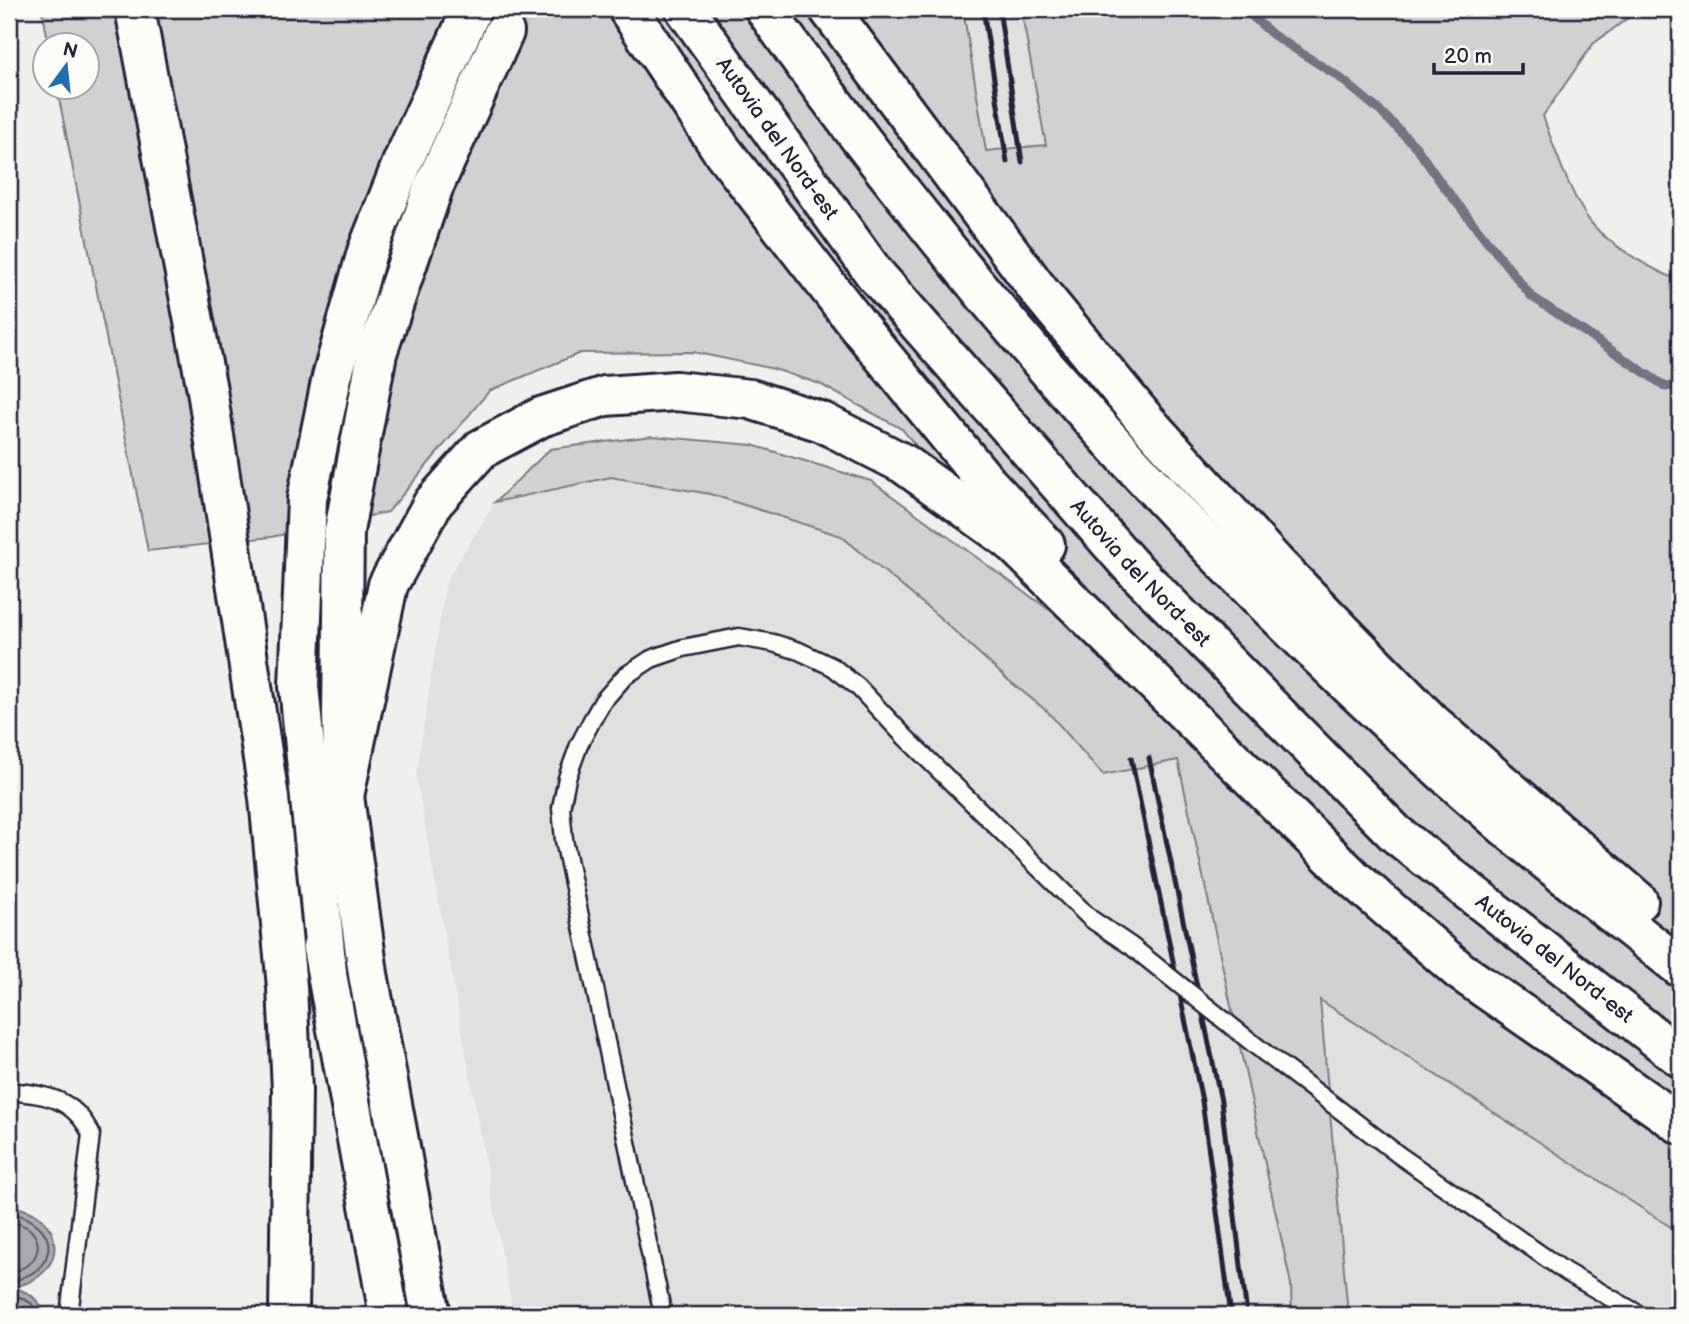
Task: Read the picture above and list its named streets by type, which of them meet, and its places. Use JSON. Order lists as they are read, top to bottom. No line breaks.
{"streets":{"highway":["Autovia del Nord-est"]},"scale_bar":"20 m","north":"top"}
